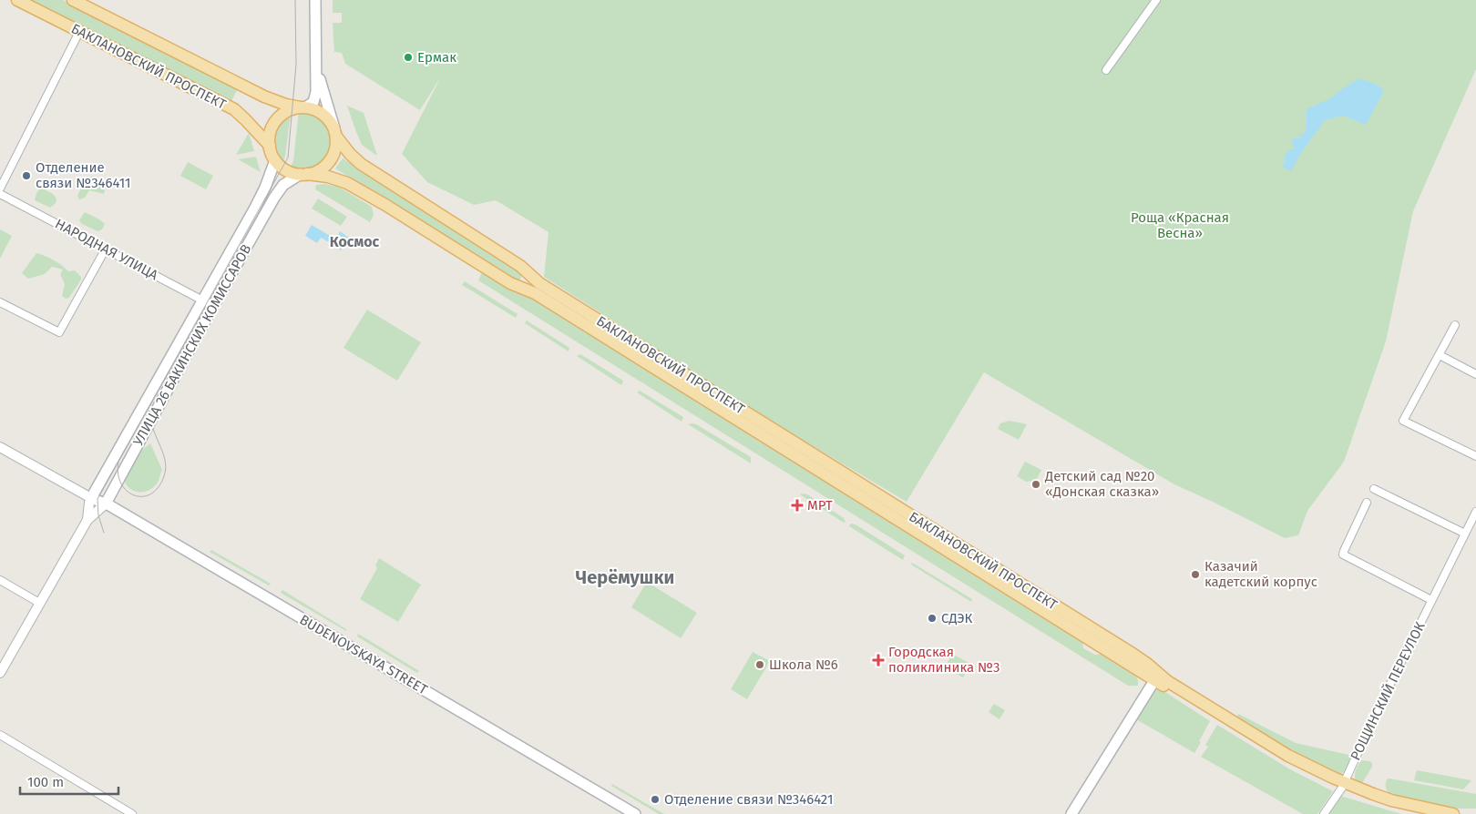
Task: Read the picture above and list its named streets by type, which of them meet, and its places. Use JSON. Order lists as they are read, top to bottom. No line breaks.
{"streets":{"main road":["БАКЛАНОВСКИЙ ПРОСПЕКТ","УЛИЦА 26 БАКИНСКИХ КОМИССАРОВ","BUDENOVSKAYA STREET"],"street":["НАРОДНАЯ УЛИЦА","РОЩИНСКИЙ ПЕРЕУЛОК"]},"crossings":[["БАКЛАНОВСКИЙ ПРОСПЕКТ","УЛИЦА 26 БАКИНСКИХ КОМИССАРОВ"],["БАКЛАНОВСКИЙ ПРОСПЕКТ","РОЩИНСКИЙ ПЕРЕУЛОК"],["НАРОДНАЯ УЛИЦА","УЛИЦА 26 БАКИНСКИХ КОМИССАРОВ"],["УЛИЦА 26 БАКИНСКИХ КОМИССАРОВ","BUDENOVSKAYA STREET"]],"districts":["Космос","Черёмушки"],"parks":["Роща «Красная Весна»"],"places":{"other":["Ермак","Отделение связи №346411","Детский сад №20 «Донская сказка»","Казачий кадетский корпус","СДЭК","Школа №6","Отделение связи №346421"],"health":["МРТ","Городская поликлиника №3"]},"scale_bar":"100 m"}
